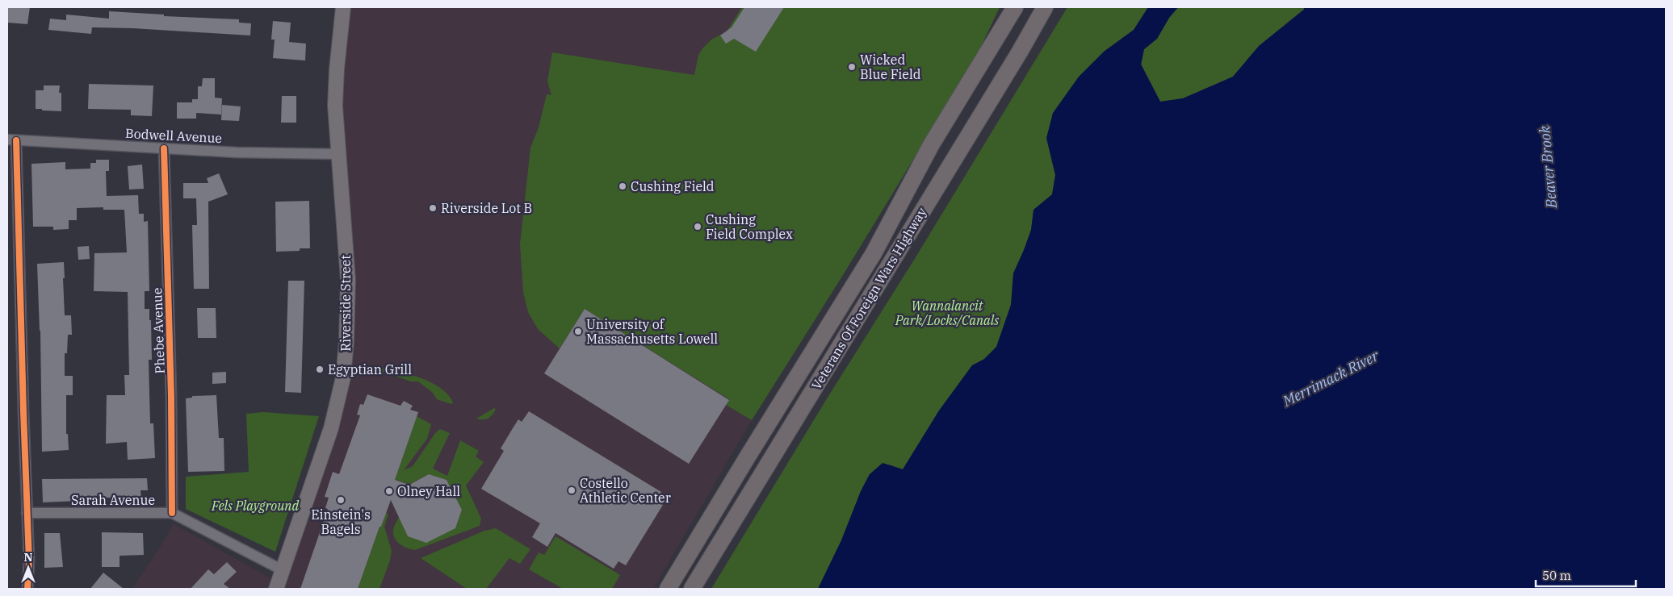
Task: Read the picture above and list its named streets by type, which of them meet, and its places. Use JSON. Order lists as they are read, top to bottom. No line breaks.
{"streets":{"main road":["Veterans Of Foreign Wars Highway","Riverside Street"],"street":["Bodwell Avenue","Phebe Avenue","Sarah Avenue"]},"crossings":[["Bodwell Avenue","Riverside Street"],["Bodwell Avenue","Phebe Avenue"],["Riverside Street","Sarah Avenue"],["Phebe Avenue","Sarah Avenue"]],"water":["Beaver Brook","Merrimack River"],"parks":["Wannalancit Park/Locks/Canals","Fels Playground"],"places":["Wicked Blue Field","Cushing Field","Riverside Lot B","Cushing Field Complex","University of Massachusetts Lowell","Egyptian Grill","Costello Athletic Center","Olney Hall","Einstein's Bagels"],"scale_bar":"50 m","north":"top"}
